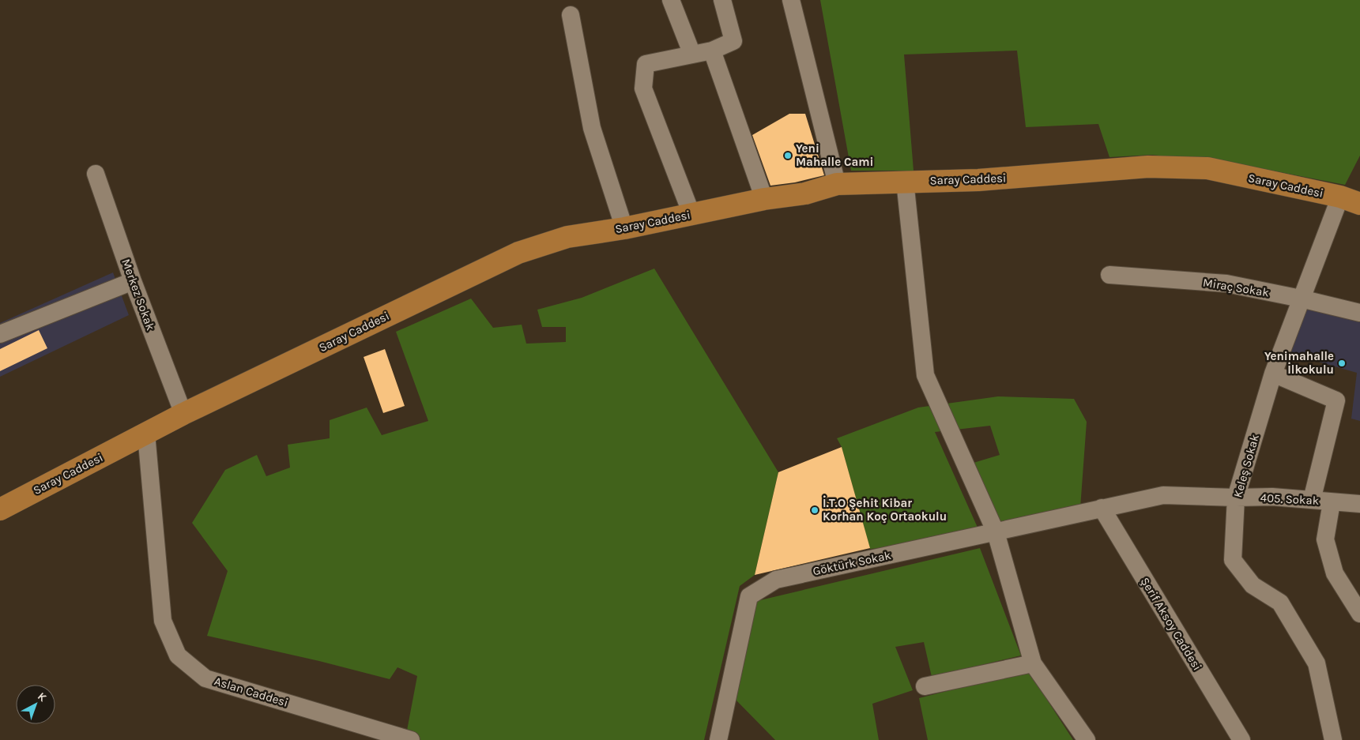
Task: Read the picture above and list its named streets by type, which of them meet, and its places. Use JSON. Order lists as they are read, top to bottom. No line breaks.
{"streets":{"main road":["Saray Caddesi"],"street":["Miraç Sokak","Merkez Sokak","Keleş Sokak","405. Sokak","Göktürk Sokak","Şerif Aksoy Caddesi","Aslan Caddesi"]},"crossings":[["Saray Caddesi","Merkez Sokak"],["Saray Caddesi","Keleş Sokak"],["Saray Caddesi","Aslan Caddesi"],["Miraç Sokak","Keleş Sokak"],["Keleş Sokak","405. Sokak"],["405. Sokak","Göktürk Sokak"],["405. Sokak","Şerif Aksoy Caddesi"],["Göktürk Sokak","Şerif Aksoy Caddesi"]],"places":["Yeni Mahalle Cami","Yenimahalle İlkokulu","İ.T.O Şehit Kibar Korhan Koç Ortaokulu"],"north":"top right"}
